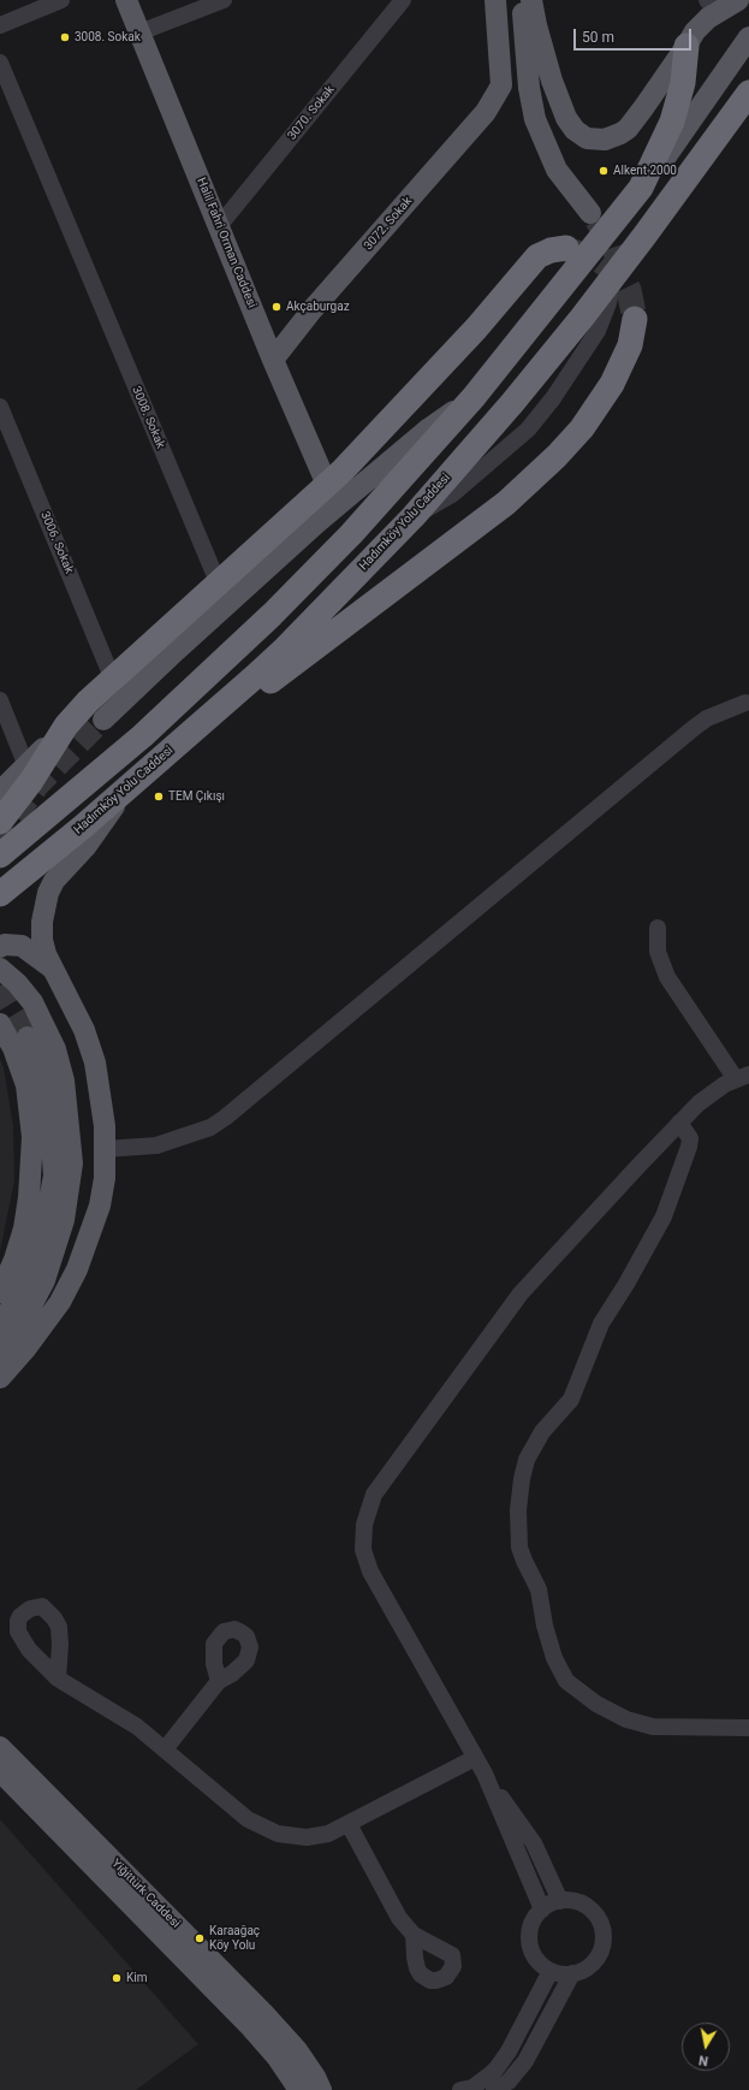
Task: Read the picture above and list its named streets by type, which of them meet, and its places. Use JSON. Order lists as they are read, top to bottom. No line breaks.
{"streets":{"highway":["Hadımköy Yolu Caddesi"],"main road":["3072. Sokak","Halil Fahri Orman Caddesi","Yiğittürk Caddesi"],"street":["3070. Sokak","3008. Sokak","3006. Sokak"]},"crossings":[["3070. Sokak","Halil Fahri Orman Caddesi"],["3072. Sokak","Halil Fahri Orman Caddesi"]],"places":["3008. Sokak","Alkent 2000","Akçaburgaz","TEM Çıkışı","Karaağaç Köy Yolu","Kim"],"scale_bar":"50 m","north":"bottom"}
